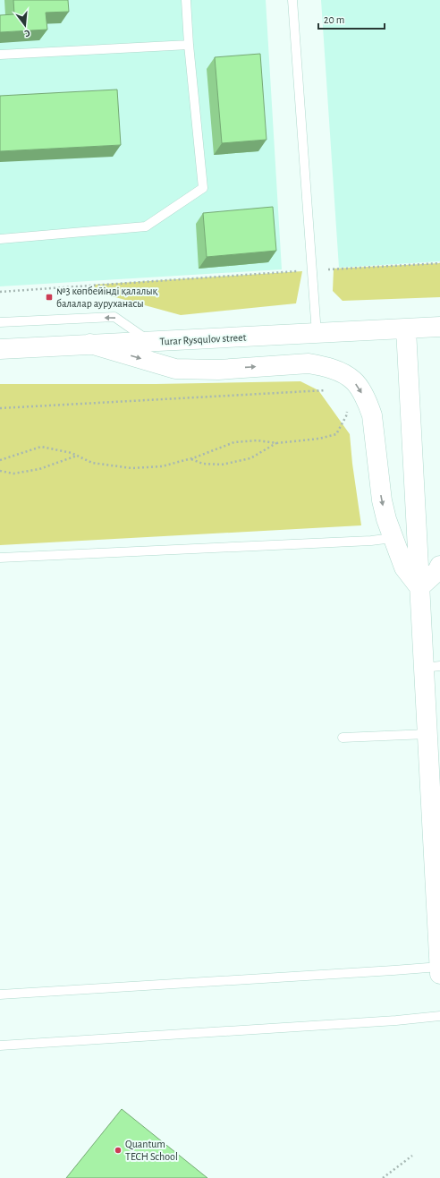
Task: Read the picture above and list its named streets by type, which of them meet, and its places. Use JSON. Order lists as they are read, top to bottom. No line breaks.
{"streets":{"street":["Turar Rysqulov street"]},"places":{"transit":["№3 көпбейінді қалалық балалар ауруханасы"],"other":["Quantum TECH School"]},"scale_bar":"20 m","north":"bottom"}
